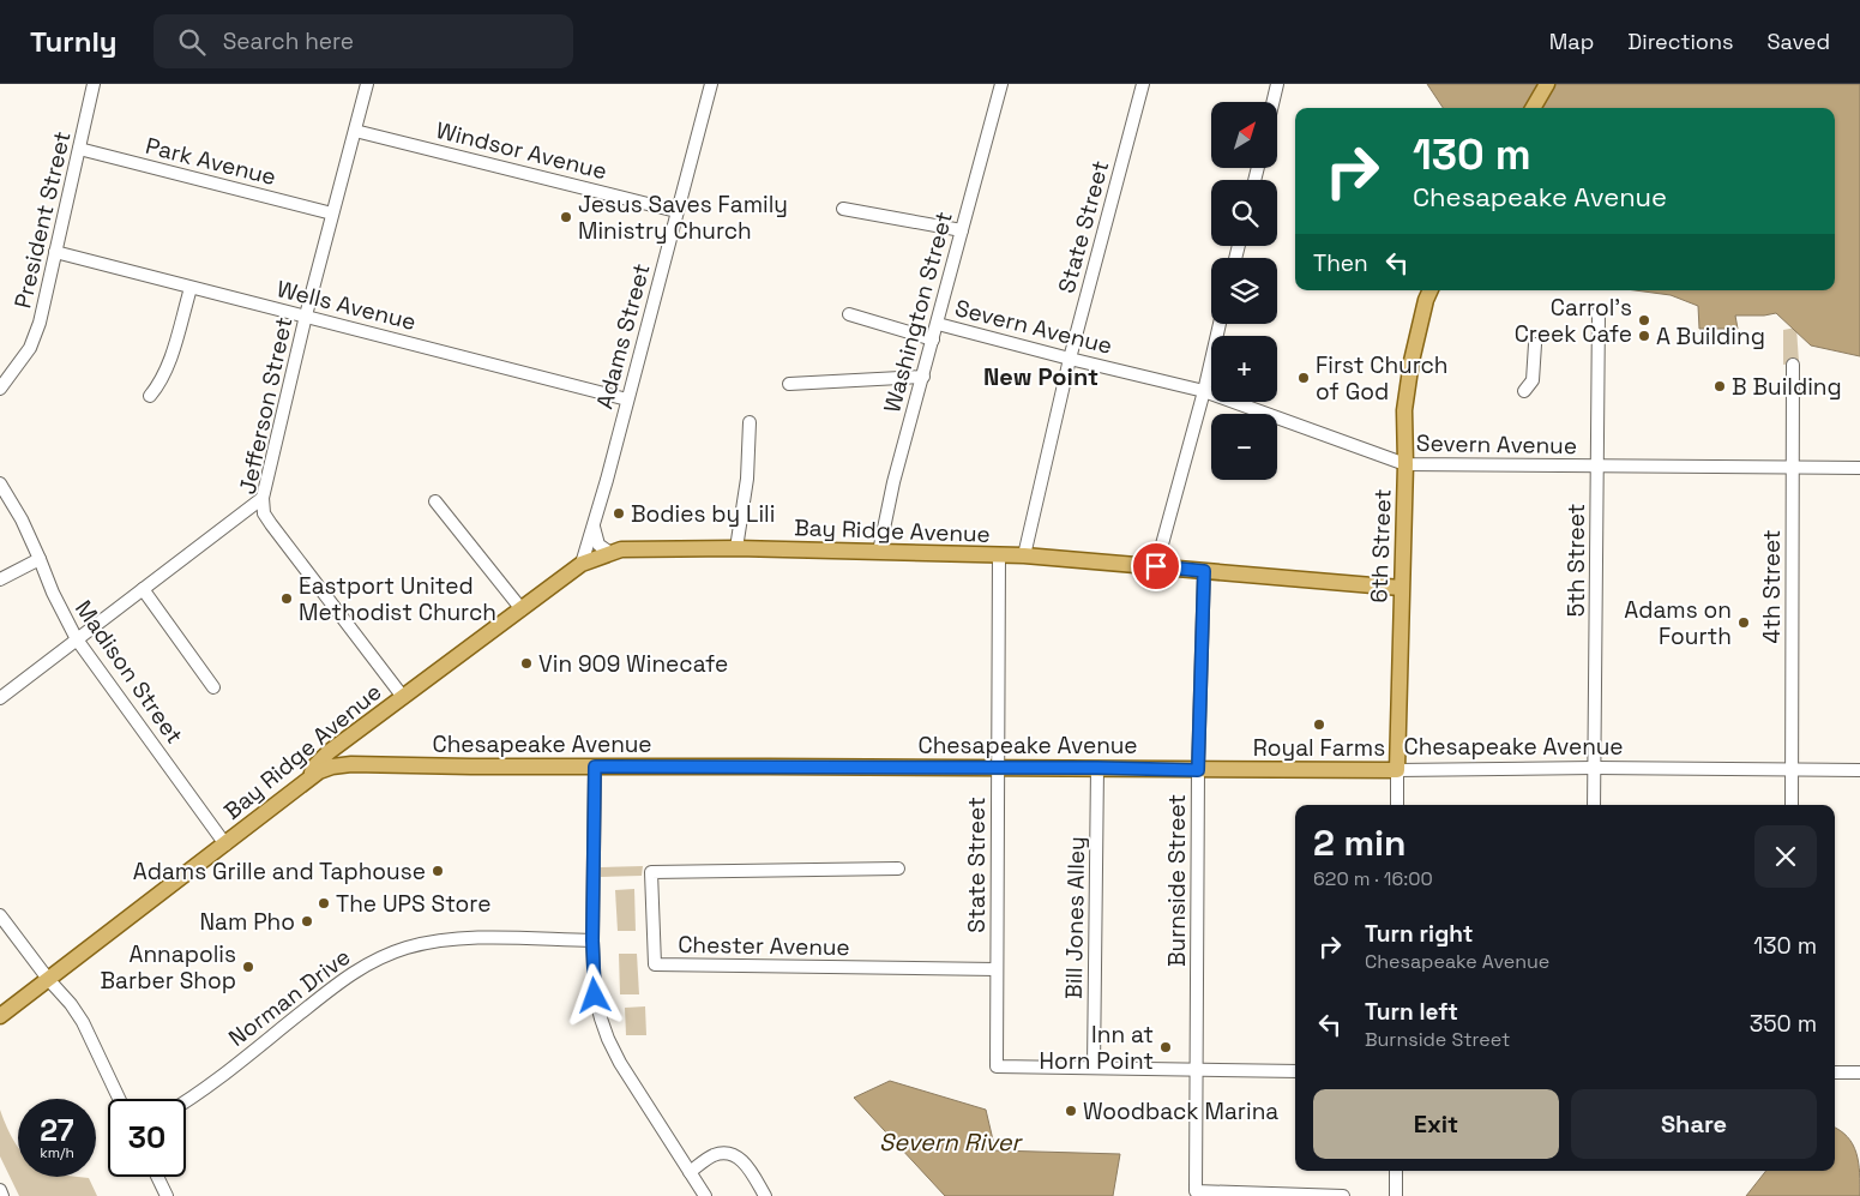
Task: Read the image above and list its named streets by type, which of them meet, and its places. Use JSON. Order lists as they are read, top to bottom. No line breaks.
{"streets":{"main road":["Bay Ridge Avenue","6th Street","Chesapeake Avenue"],"street":["Windsor Avenue","Park Avenue","President Street","State Street","Wells Avenue","Washington Street","Severn Avenue","Adams Street","Jefferson Street","5th Street","4th Street","Madison Street","Burnside Street","Bill Jones Alley","Chester Avenue","Norman Drive"]},"crossings":[["Windsor Avenue","Adams Street"],["Windsor Avenue","Jefferson Street"],["Park Avenue","President Street"],["Park Avenue","Jefferson Street"],["President Street","Wells Avenue"],["State Street","Severn Avenue"],["State Street","Bay Ridge Avenue"],["State Street","Chesapeake Avenue"],["State Street","Bill Jones Alley"],["State Street","Chester Avenue"],["Wells Avenue","Adams Street"],["Wells Avenue","Jefferson Street"],["Washington Street","Severn Avenue"],["Washington Street","Bay Ridge Avenue"],["Severn Avenue","6th Street"],["Severn Avenue","5th Street"],["Severn Avenue","4th Street"],["Adams Street","Bay Ridge Avenue"],["Jefferson Street","Bay Ridge Avenue"],["Bay Ridge Avenue","6th Street"],["Bay Ridge Avenue","Madison Street"],["Bay Ridge Avenue","Chesapeake Avenue"],["Bay Ridge Avenue","Burnside Street"],["6th Street","Chesapeake Avenue"],["5th Street","Chesapeake Avenue"],["4th Street","Chesapeake Avenue"],["Chesapeake Avenue","Burnside Street"],["Chesapeake Avenue","Bill Jones Alley"]],"districts":["New Point"],"water":["Severn River"],"places":["Jesus Saves Family Ministry Church","Carrol's Creek Cafe","A Building","First Church of God","B Building","Bodies by Lili","Eastport United Methodist Church","Adams on Fourth","Vin 909 Winecafe","Royal Farms","Adams Grille and Taphouse","The UPS Store","Nam Pho","Annapolis Barber Shop","Inn at Horn Point","Woodback Marina"],"north":"top right","page":{"header":"Turnly","search":"Search here","nav":["Map","Directions","Saved"],"map_buttons":["+","−"],"turn":["130 m","Chesapeake Avenue"],"then":"Then","heading":["2 min","620 m · 16:00"],"list":[{"name":"Turn right","note":"Chesapeake Avenue","value":"130 m"},{"name":"Turn left","note":"Burnside Street","value":"350 m"}],"buttons":["Exit","Share"],"speed":"27 km/h","limit":"30"}}
